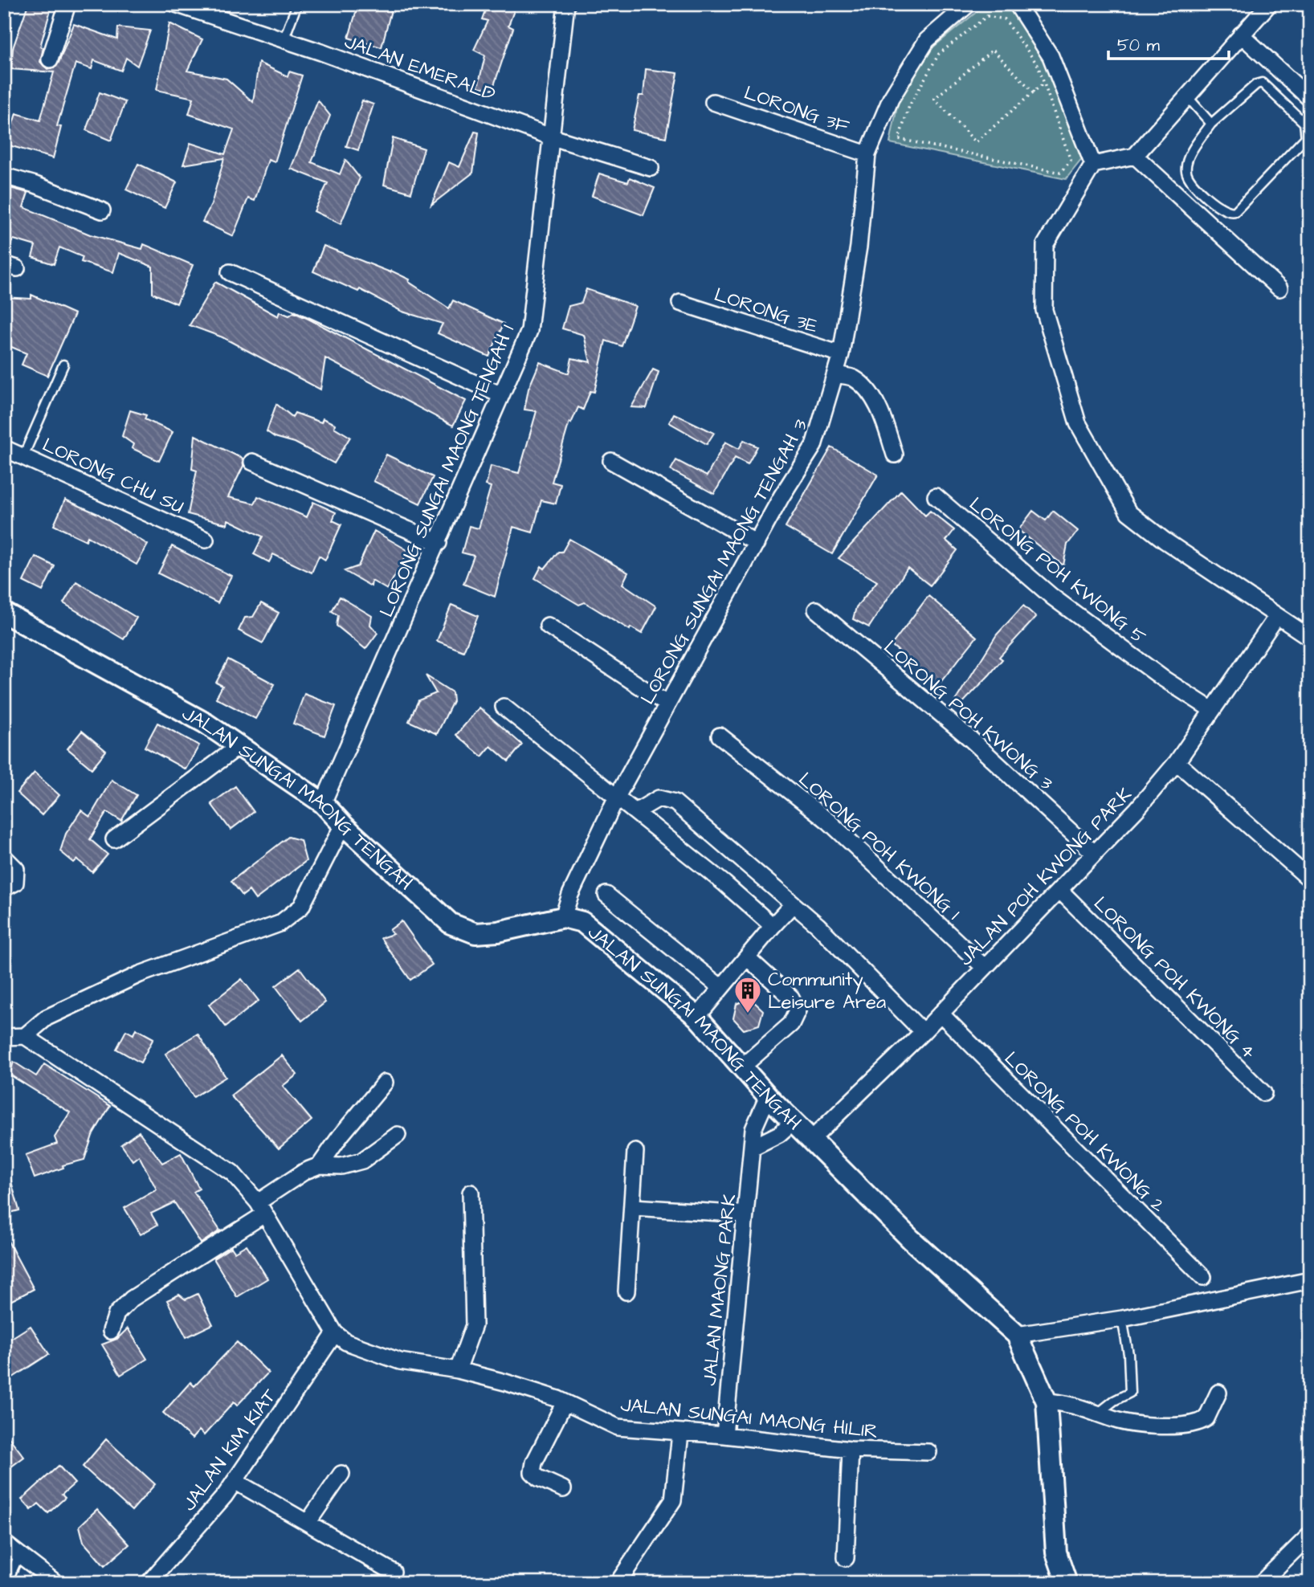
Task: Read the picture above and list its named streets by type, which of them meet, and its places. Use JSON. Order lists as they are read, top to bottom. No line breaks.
{"streets":{"street":["JALAN EMERALD","LORONG 3F","LORONG 3E","LORONG SUNGAI MAONG TENGAH 1","LORONG CHU SU","LORONG SUNGAI MAONG TENGAH 3","LORONG POH KWONG 5","LORONG POH KWONG 3","JALAN SUNGAI MAONG TENGAH","LORONG POH KWONG 1","JALAN POH KWONG PARK","LORONG POH KWONG 4","LORONG POH KWONG 2","JALAN MAONG PARK","JALAN SUNGAI MAONG HILIR","JALAN KIM KIAT"]},"crossings":[["JALAN EMERALD","LORONG SUNGAI MAONG TENGAH 1"],["LORONG 3F","LORONG SUNGAI MAONG TENGAH 3"],["LORONG 3E","LORONG SUNGAI MAONG TENGAH 3"],["LORONG SUNGAI MAONG TENGAH 1","JALAN SUNGAI MAONG TENGAH"],["LORONG SUNGAI MAONG TENGAH 3","JALAN SUNGAI MAONG TENGAH"],["LORONG POH KWONG 5","JALAN POH KWONG PARK"],["LORONG POH KWONG 3","JALAN POH KWONG PARK"],["JALAN SUNGAI MAONG TENGAH","JALAN POH KWONG PARK"],["JALAN SUNGAI MAONG TENGAH","JALAN MAONG PARK"],["LORONG POH KWONG 1","JALAN POH KWONG PARK"],["JALAN POH KWONG PARK","LORONG POH KWONG 4"],["JALAN POH KWONG PARK","LORONG POH KWONG 2"],["JALAN MAONG PARK","JALAN SUNGAI MAONG HILIR"],["JALAN SUNGAI MAONG HILIR","JALAN KIM KIAT"]],"places":{"building":["Community Leisure Area"]},"scale_bar":"50 m"}
